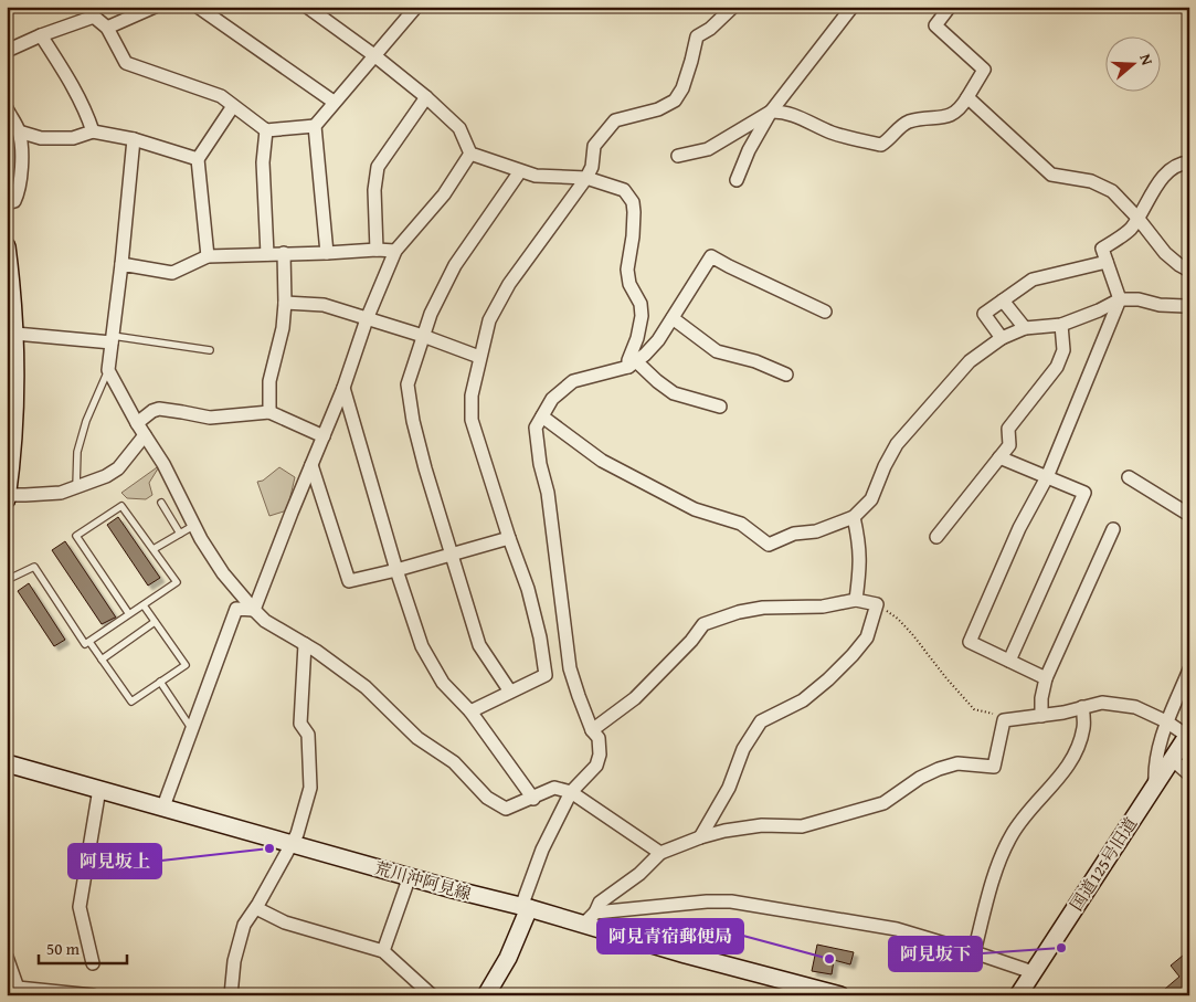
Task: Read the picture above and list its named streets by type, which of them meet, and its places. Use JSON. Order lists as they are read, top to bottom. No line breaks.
{"streets":{"main road":["国道125号旧道","荒川沖阿見線"]},"places":["阿見坂上","阿見坂下","阿見青宿郵便局"],"scale_bar":"50 m","north":"right"}
